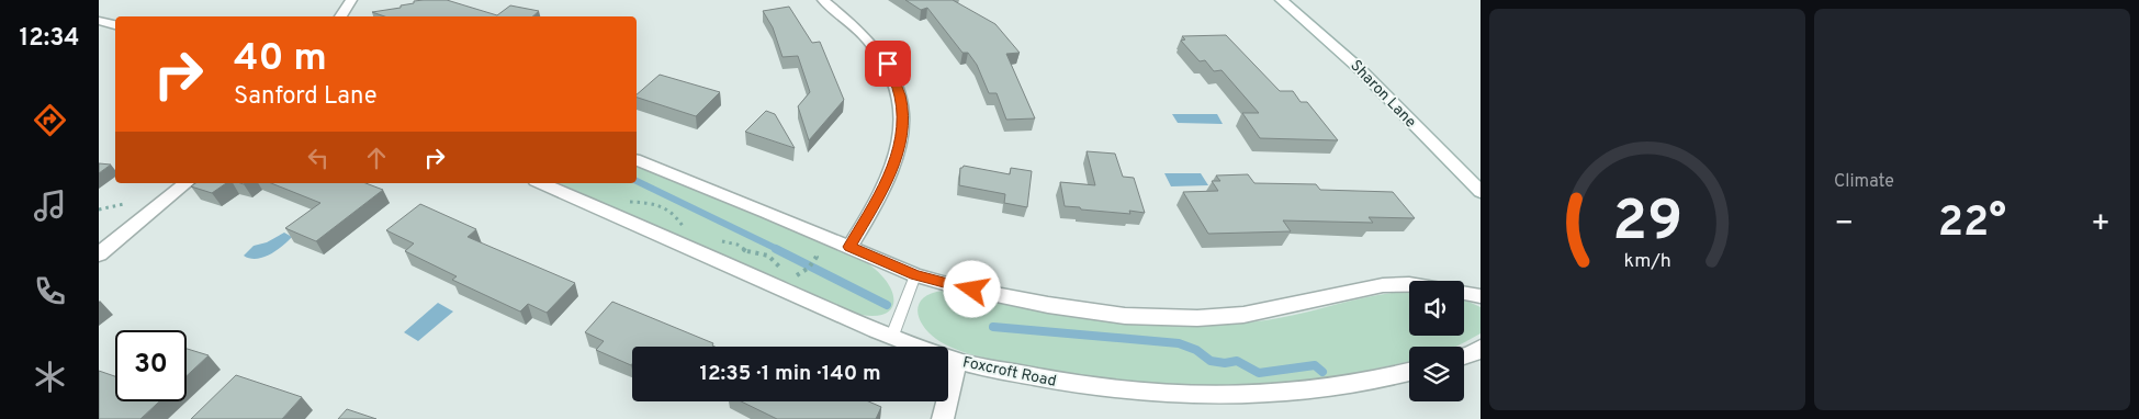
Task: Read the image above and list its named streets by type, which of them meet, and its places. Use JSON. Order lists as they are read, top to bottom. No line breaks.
{"streets":{"street":["Sharon Lane","Foxcroft Road"]},"page":{"tabs":"12:34","tile":"Climate","turn":["40 m","Sanford Lane"],"heat":["−","22°","+"],"limit":"30","trip":"12:35 · 1 min · 140 m","gauge":["29","km/h"]}}
